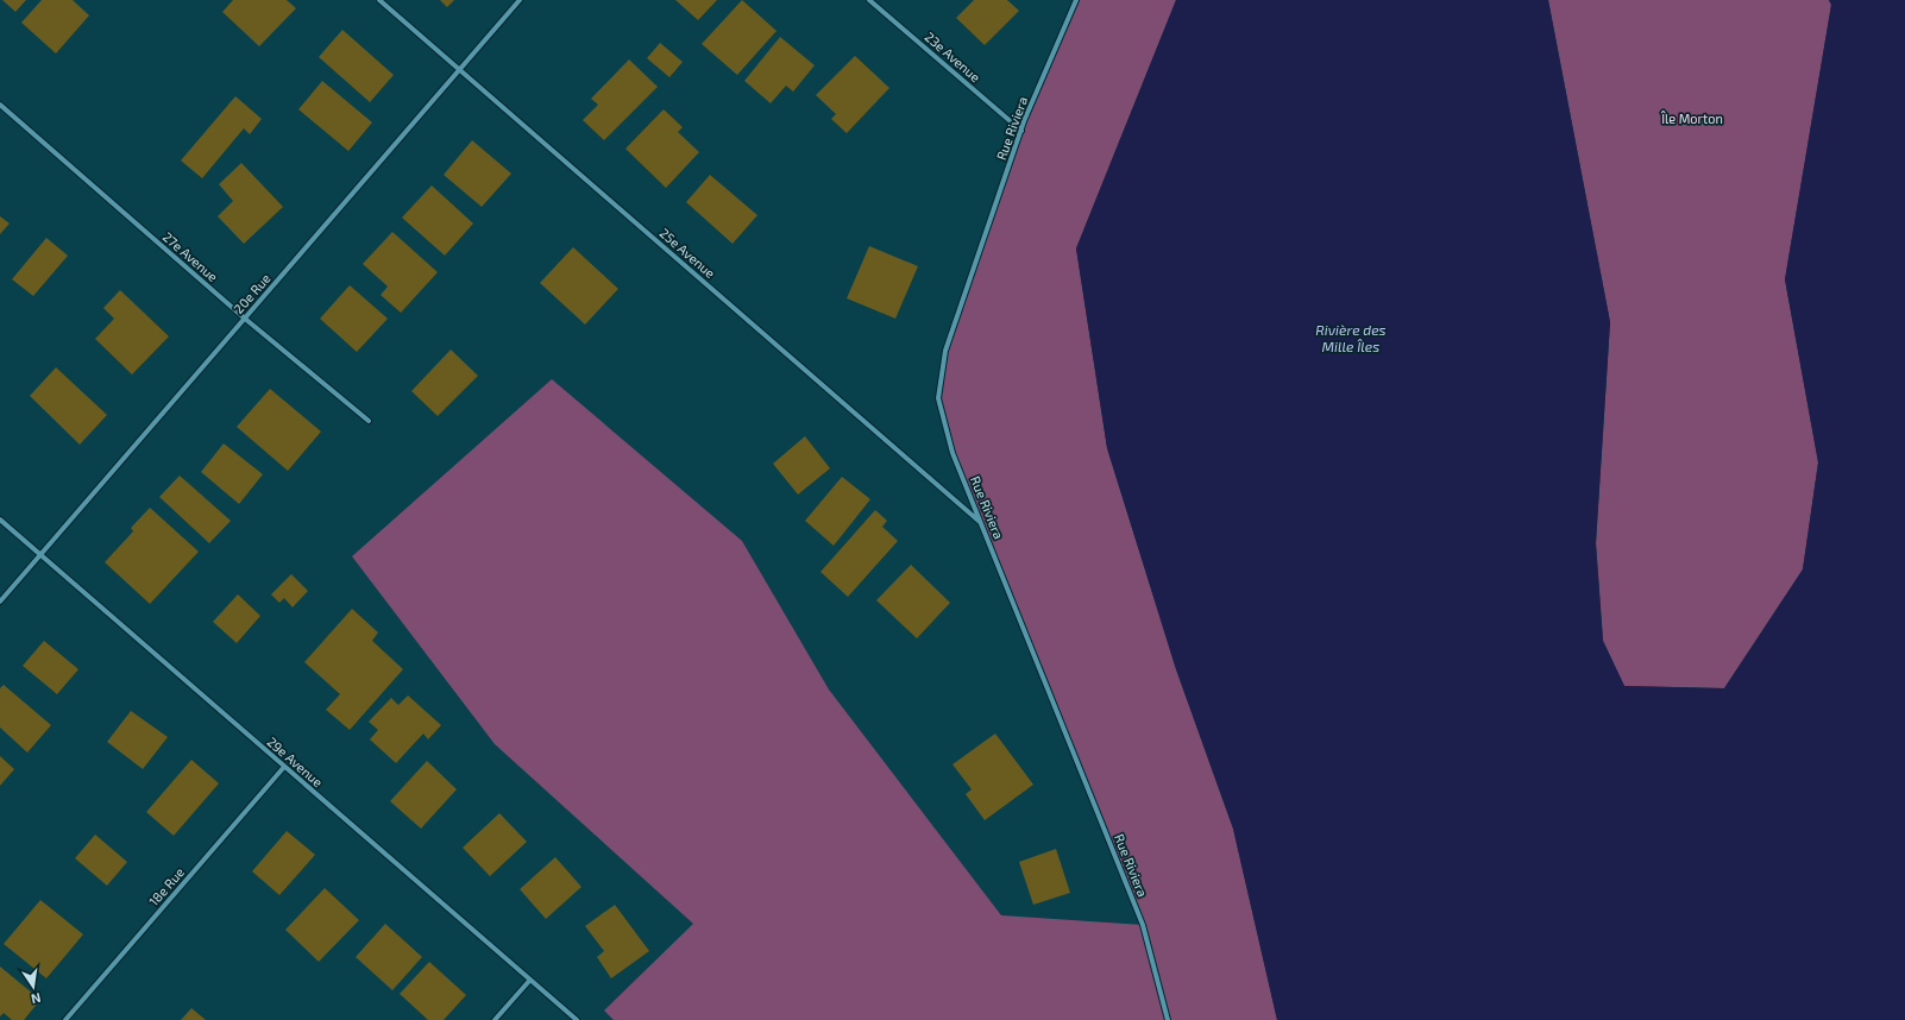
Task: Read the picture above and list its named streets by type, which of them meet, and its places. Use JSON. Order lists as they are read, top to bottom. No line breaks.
{"streets":{"street":["23e Avenue","Rue Riviera","25e Avenue","27e Avenue","20e Rue","29e Avenue","18e Rue"]},"crossings":[["23e Avenue","Rue Riviera"],["Rue Riviera","25e Avenue"],["25e Avenue","20e Rue"],["27e Avenue","20e Rue"],["20e Rue","29e Avenue"],["29e Avenue","18e Rue"]],"water":["Rivière des Mille Îles"],"parks":["Île Morton"],"north":"bottom"}
